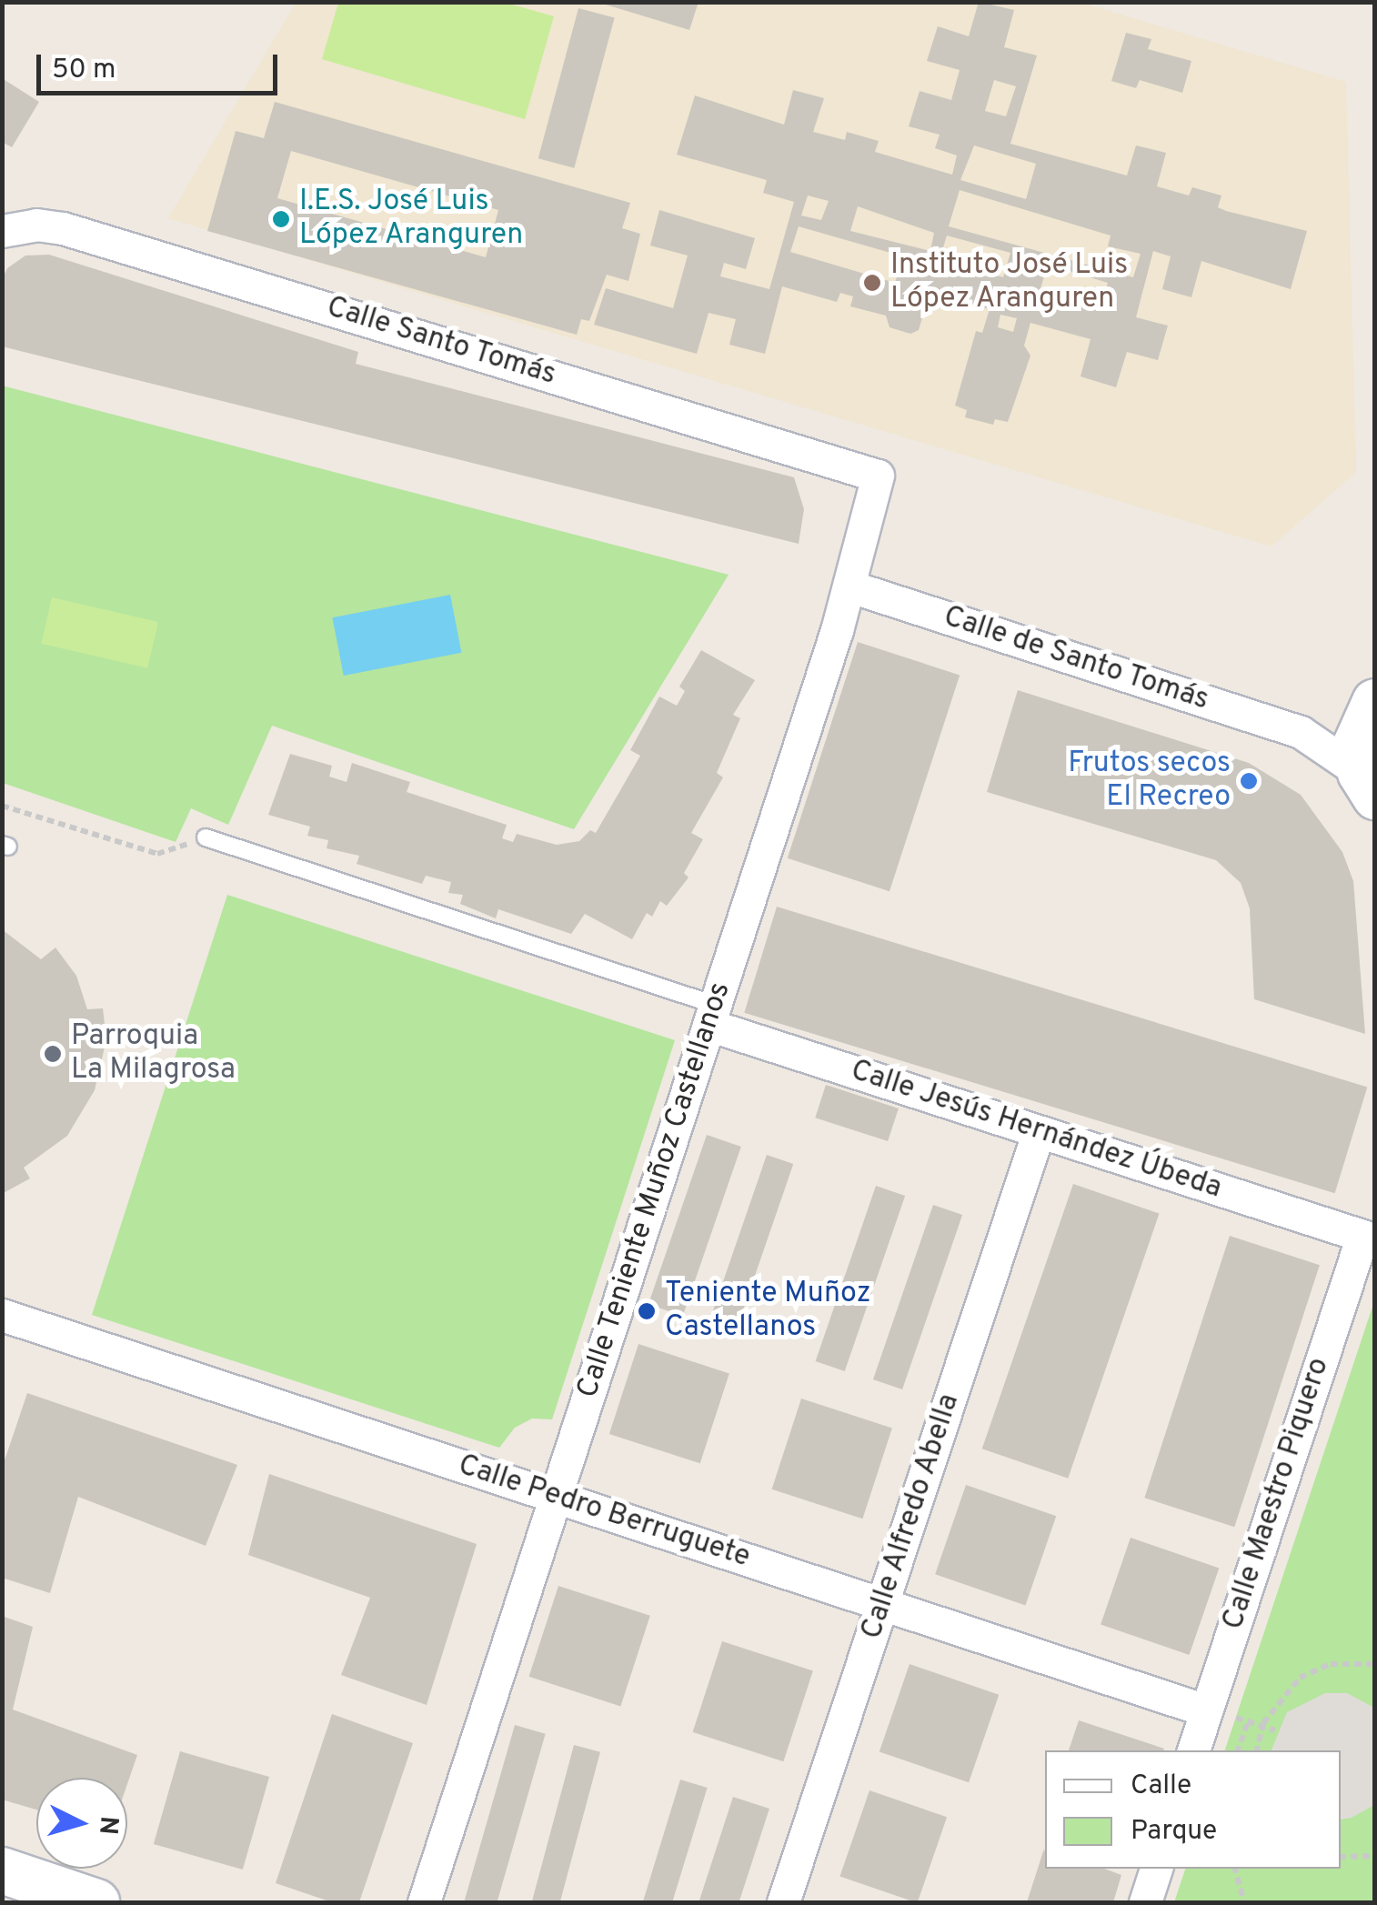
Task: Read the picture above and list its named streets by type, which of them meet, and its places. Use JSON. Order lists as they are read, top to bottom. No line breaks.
{"streets":{"street":["Calle Santo Tomás","Calle de Santo Tomás","Calle Jesús Hernández Úbeda","Calle Teniente Muñoz Castellanos","Calle Maestro Piquero","Calle Pedro Berruguete","Calle Alfredo Abella"]},"crossings":[["Calle Santo Tomás","Calle Teniente Muñoz Castellanos"],["Calle de Santo Tomás","Calle Teniente Muñoz Castellanos"],["Calle Jesús Hernández Úbeda","Calle Teniente Muñoz Castellanos"],["Calle Jesús Hernández Úbeda","Calle Maestro Piquero"],["Calle Jesús Hernández Úbeda","Calle Alfredo Abella"],["Calle Teniente Muñoz Castellanos","Calle Pedro Berruguete"],["Calle Maestro Piquero","Calle Pedro Berruguete"],["Calle Pedro Berruguete","Calle Alfredo Abella"]],"places":["I.E.S. José Luis López Aranguren","Instituto José Luis López Aranguren","Frutos secos El Recreo","Parroquia La Milagrosa","Teniente Muñoz Castellanos"],"legend":["Calle","Parque"],"scale_bar":"50 m","north":"right"}
